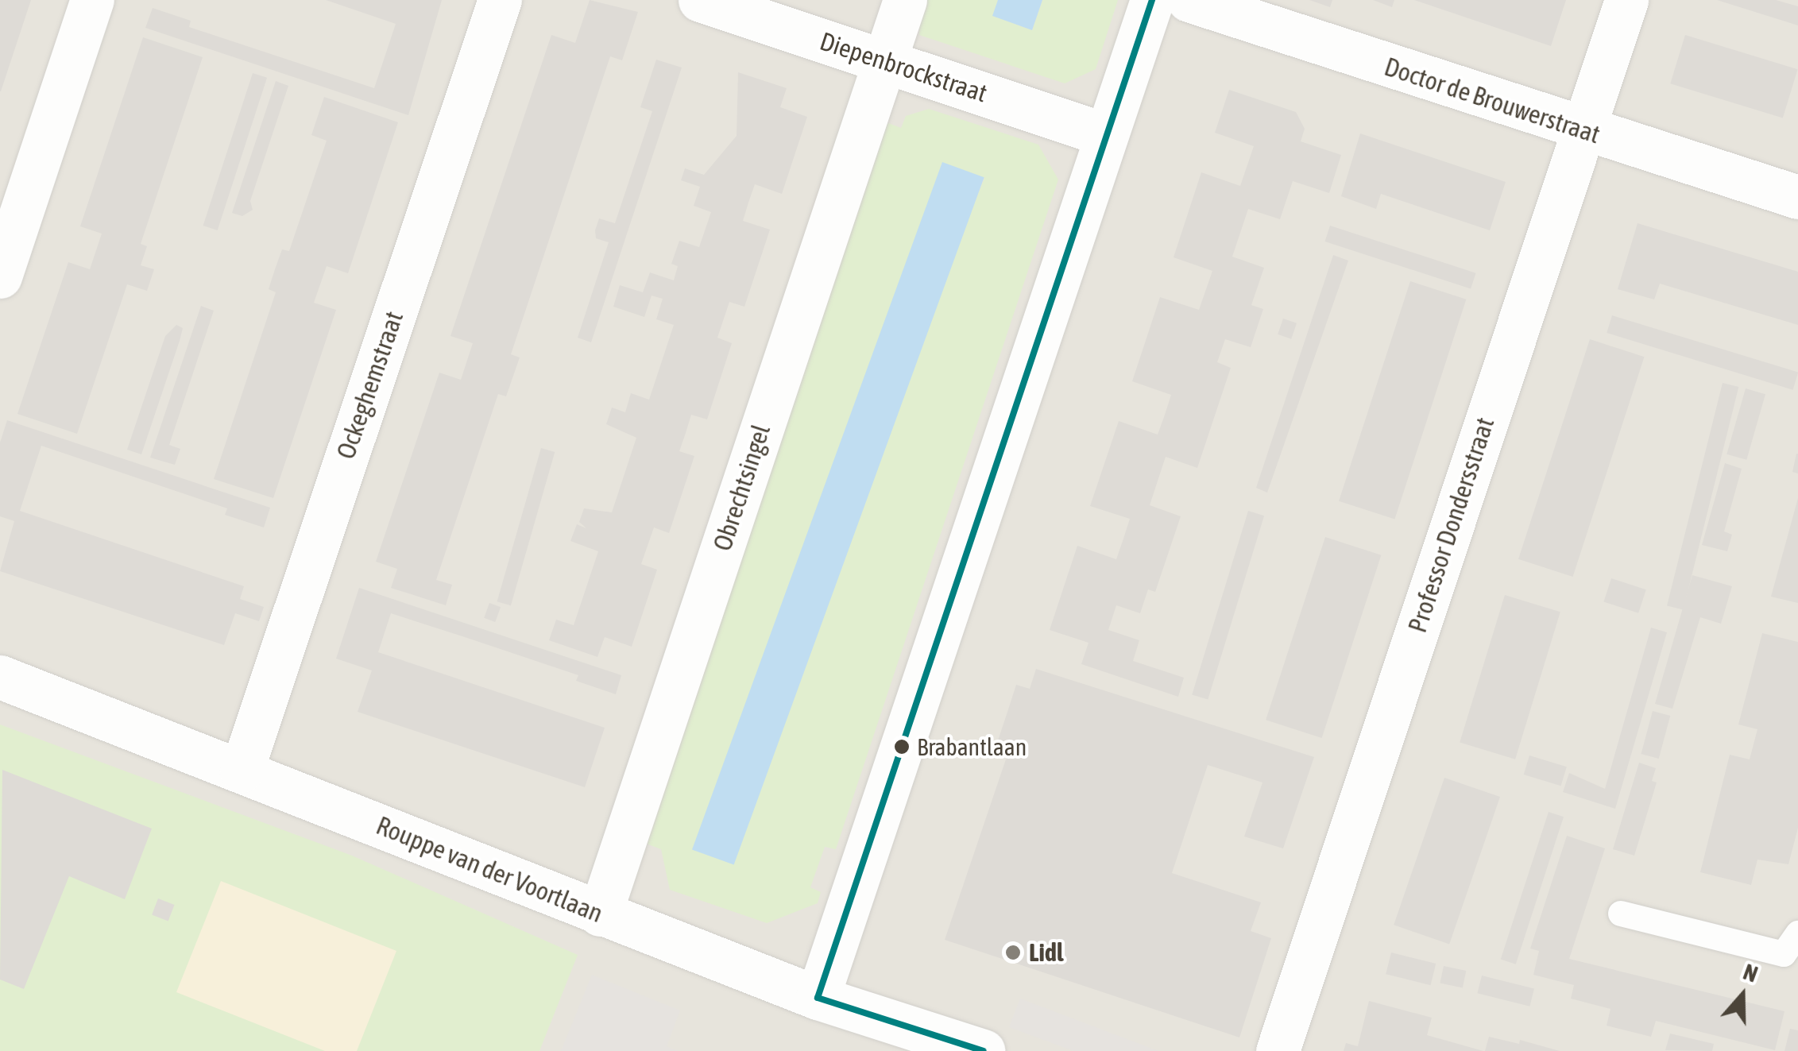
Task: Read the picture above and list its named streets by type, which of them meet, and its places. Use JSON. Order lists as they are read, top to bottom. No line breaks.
{"streets":{"street":["Diepenbrockstraat","Doctor de Brouwerstraat","Ockeghemstraat","Obrechtsingel","Professor Dondersstraat","Rouppe van der Voortlaan"]},"crossings":[["Diepenbrockstraat","Obrechtsingel"],["Doctor de Brouwerstraat","Professor Dondersstraat"],["Ockeghemstraat","Rouppe van der Voortlaan"],["Obrechtsingel","Rouppe van der Voortlaan"]],"places":["Brabantlaan","Lidl"],"north":"top"}
